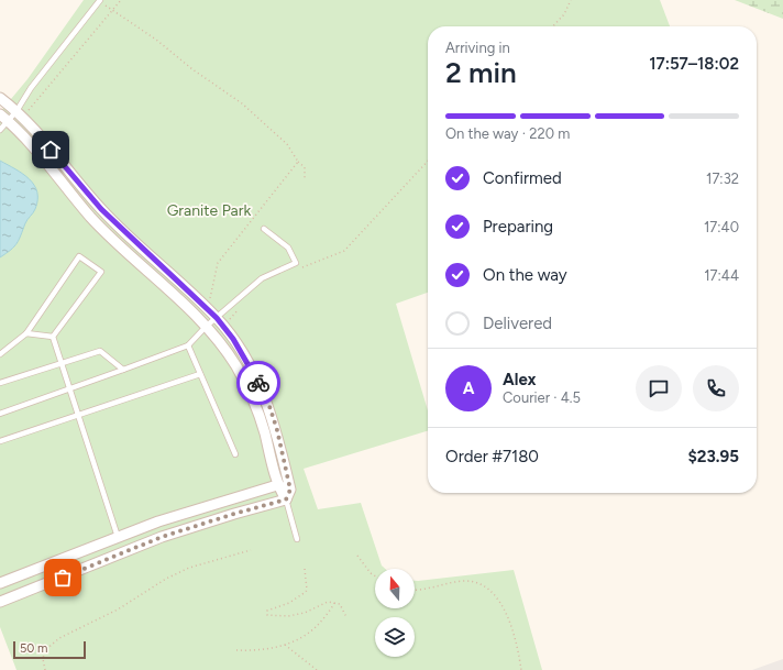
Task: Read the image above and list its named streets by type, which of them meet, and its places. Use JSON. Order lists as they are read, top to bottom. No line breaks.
{"parks":["Granite Park"],"scale_bar":"50 m","north":"top","page":{"heading":["2 min","Arriving in","17:57–18:02"],"panel":["Alex","Courier · 4.5","Order #7180","$23.95"],"bar":"On the way · 220 m","list":[["Confirmed","17:32"],["Preparing","17:40"],["On the way","17:44"],"Delivered"],"round":"A","scale":"50 m"}}
